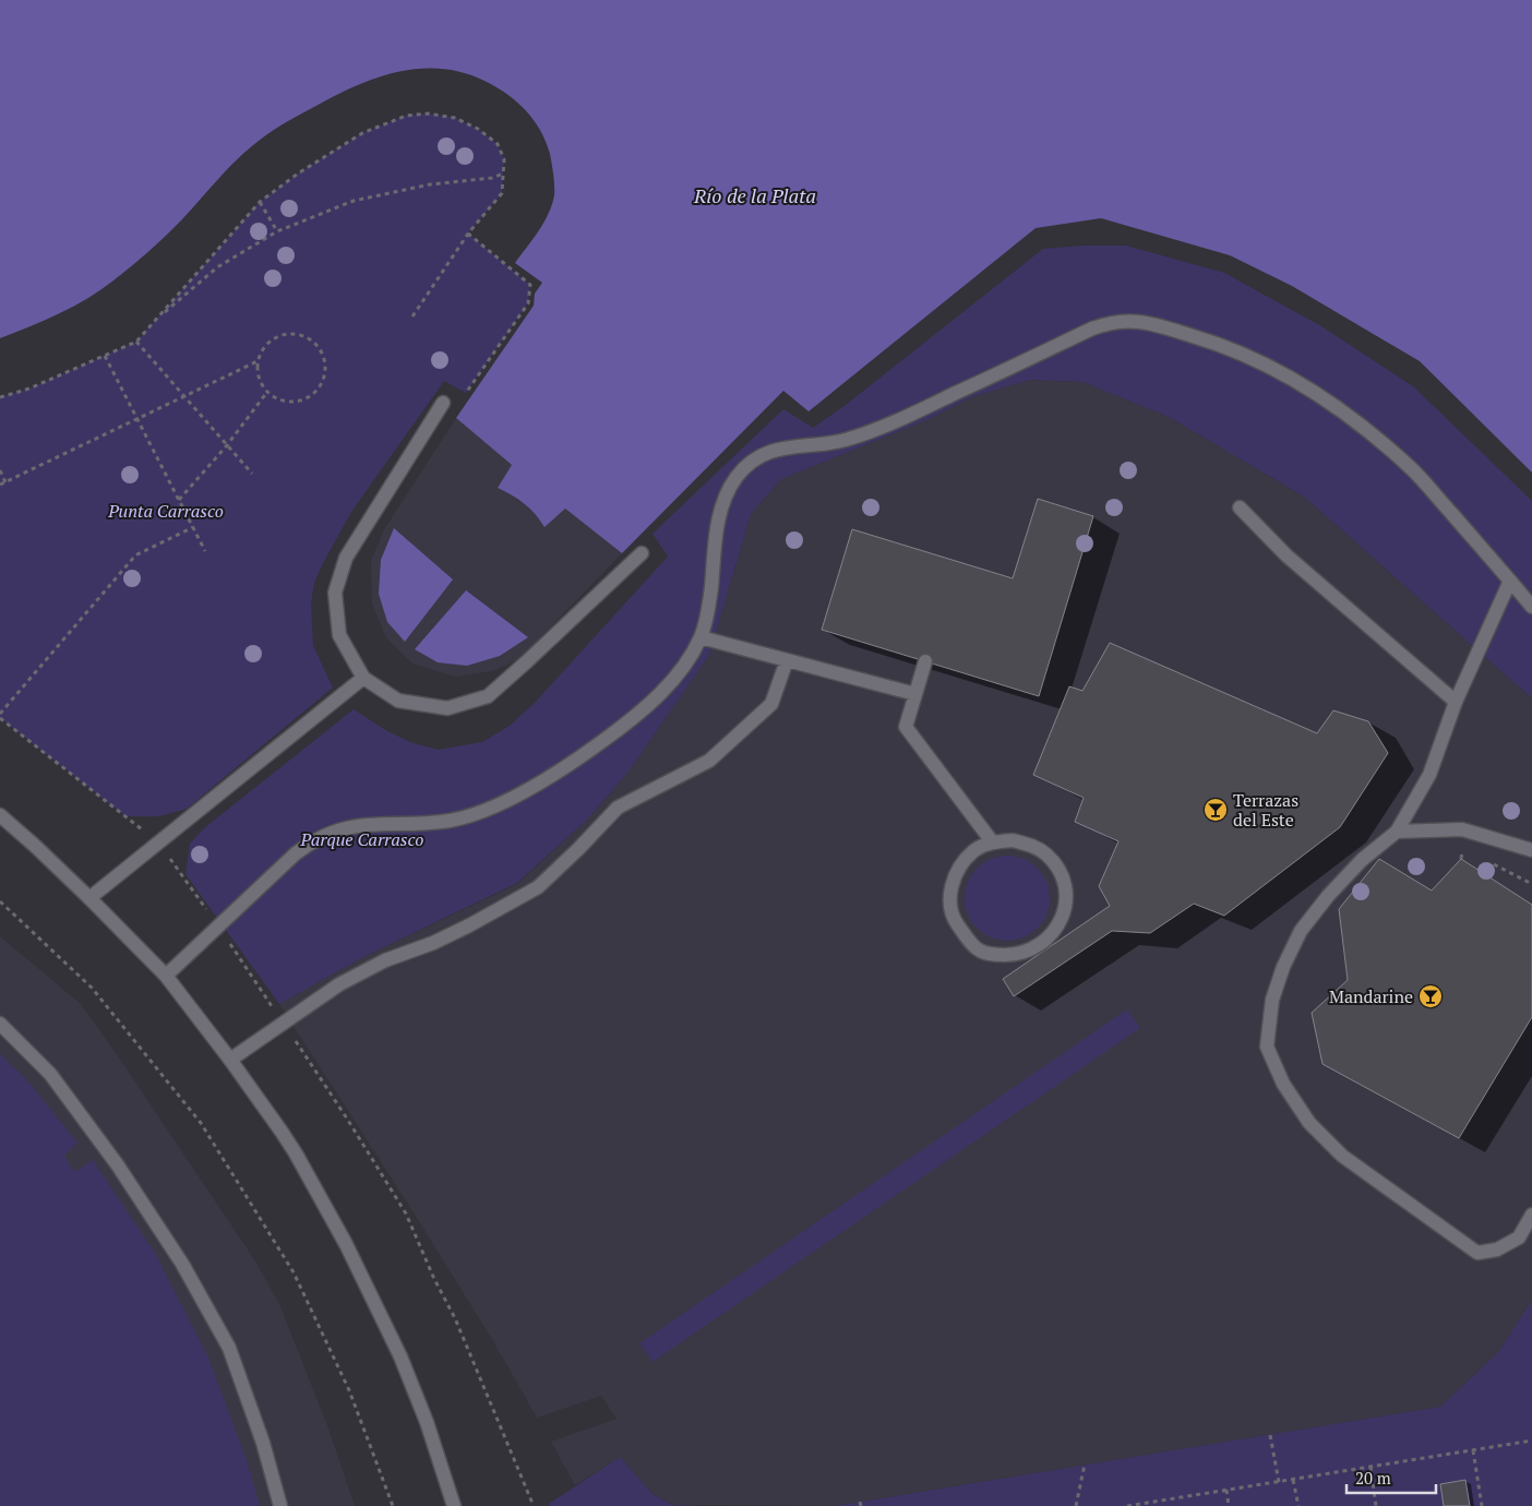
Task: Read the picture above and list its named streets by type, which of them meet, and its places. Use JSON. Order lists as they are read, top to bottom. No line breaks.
{"water":["Río de la Plata"],"parks":["Punta Carrasco","Parque Carrasco"],"places":{"bar":["Terrazas del Este","Mandarine"]},"scale_bar":"20 m"}
